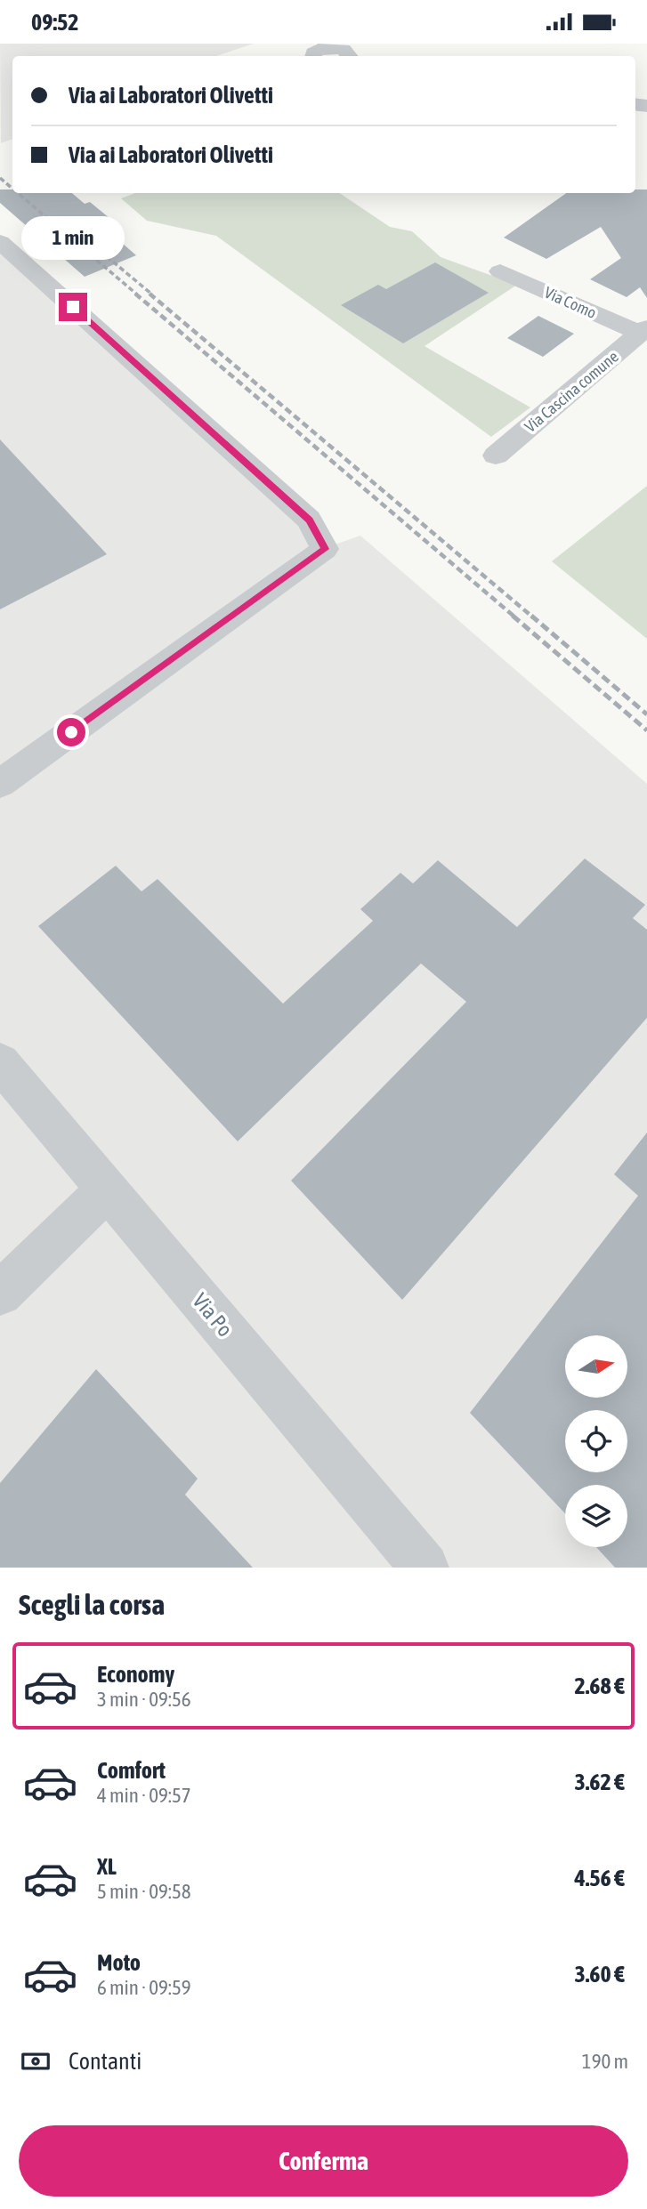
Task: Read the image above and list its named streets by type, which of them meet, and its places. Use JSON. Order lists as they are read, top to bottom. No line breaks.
{"streets":{"street":["Via Como","Via Cascina comune","Via Po"]},"crossings":[["Via Como","Via Cascina comune"]],"north":"right","page":{"status":"09:52","banner":["Via ai Laboratori Olivetti","Via ai Laboratori Olivetti"],"bubble":"1 min","heading":"Scegli la corsa","list":[{"name":"Economy","note":"3 min · 09:56","value":"2.68 €"},{"name":"Comfort","note":"4 min · 09:57","value":"3.62 €"},{"name":"XL","note":"5 min · 09:58","value":"4.56 €"},{"name":"Moto","note":"6 min · 09:59","value":"3.60 €"}],"pay":["Contanti","190 m"],"buttons":"Conferma"}}
